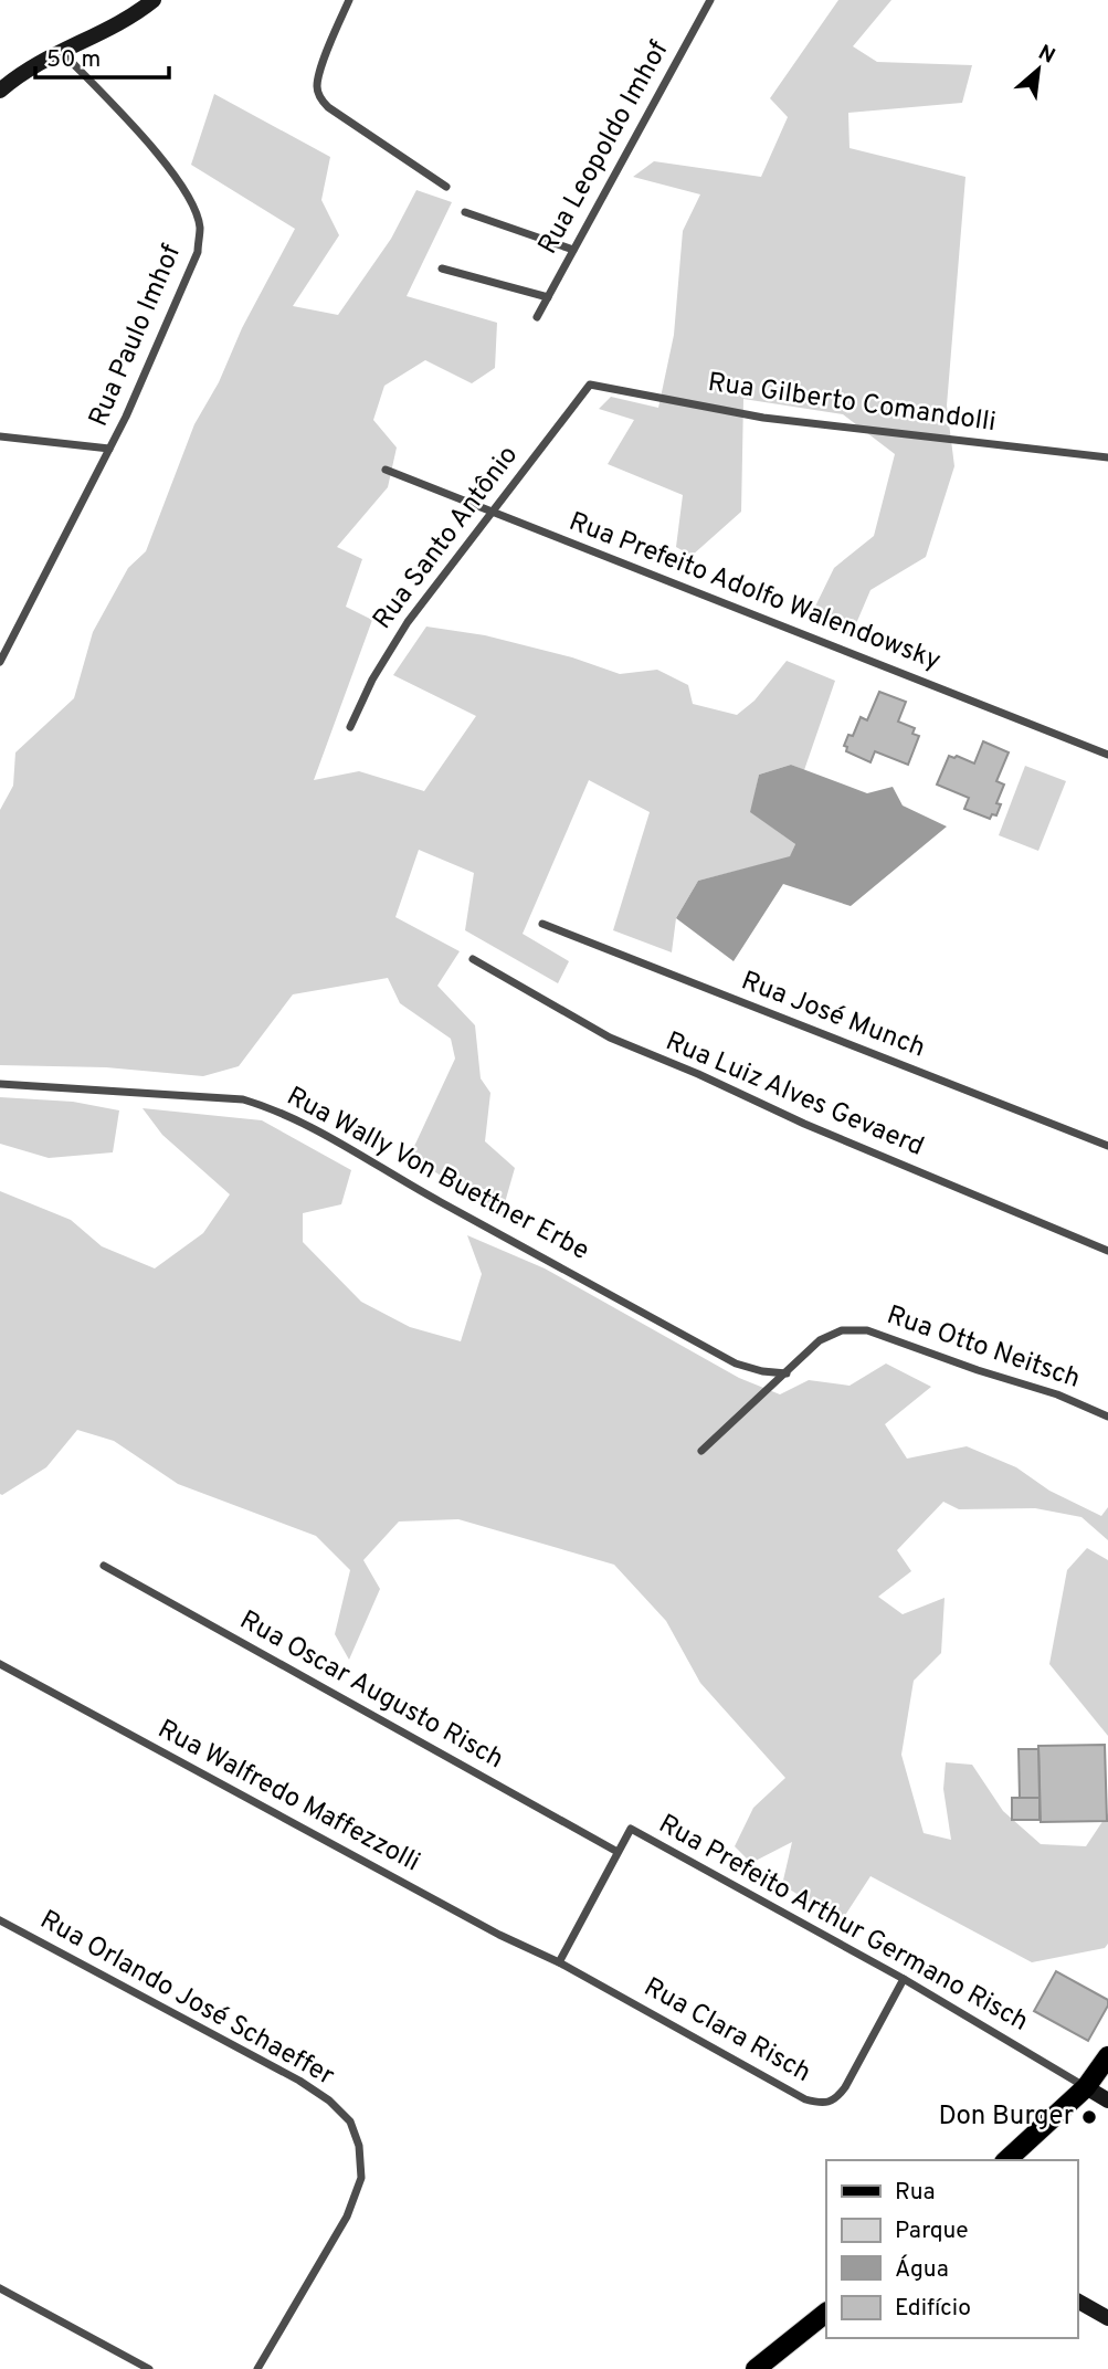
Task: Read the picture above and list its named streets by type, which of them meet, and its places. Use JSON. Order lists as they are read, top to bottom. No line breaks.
{"streets":{"street":["Rua Leopoldo Imhof","Rua Paulo Imhof","Rua Gilberto Comandolli","Rua Santo Antônio","Rua Prefeito Adolfo Walendowsky","Rua José Munch","Rua Luiz Alves Gevaerd","Rua Wally Von Buettner Erbe","Rua Otto Neitsch","Rua Oscar Augusto Risch","Rua Walfredo Maffezzolli","Rua Prefeito Arthur Germano Risch","Rua Orlando José Schaeffer","Rua Clara Risch"]},"crossings":[["Rua Gilberto Comandolli","Rua Santo Antônio"],["Rua Santo Antônio","Rua Prefeito Adolfo Walendowsky"],["Rua Wally Von Buettner Erbe","Rua Otto Neitsch"],["Rua Oscar Augusto Risch","Rua Prefeito Arthur Germano Risch"],["Rua Walfredo Maffezzolli","Rua Prefeito Arthur Germano Risch"],["Rua Walfredo Maffezzolli","Rua Clara Risch"],["Rua Prefeito Arthur Germano Risch","Rua Clara Risch"]],"places":["Don Burger"],"legend":["Rua","Parque","Água","Edifício"],"scale_bar":"50 m","north":"top right"}
